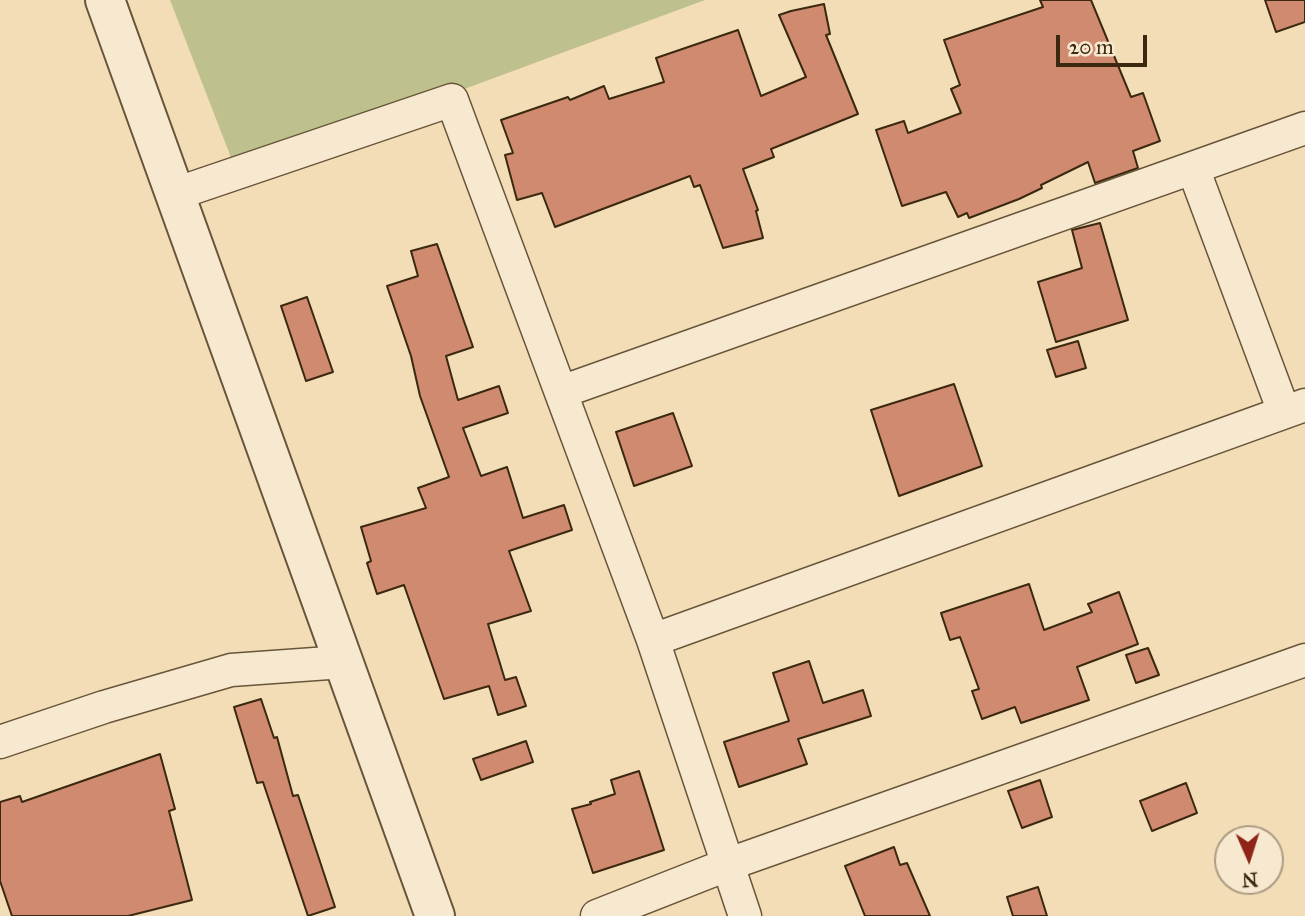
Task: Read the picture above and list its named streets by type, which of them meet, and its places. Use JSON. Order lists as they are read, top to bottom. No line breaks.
{"scale_bar":"20 m","north":"bottom"}
